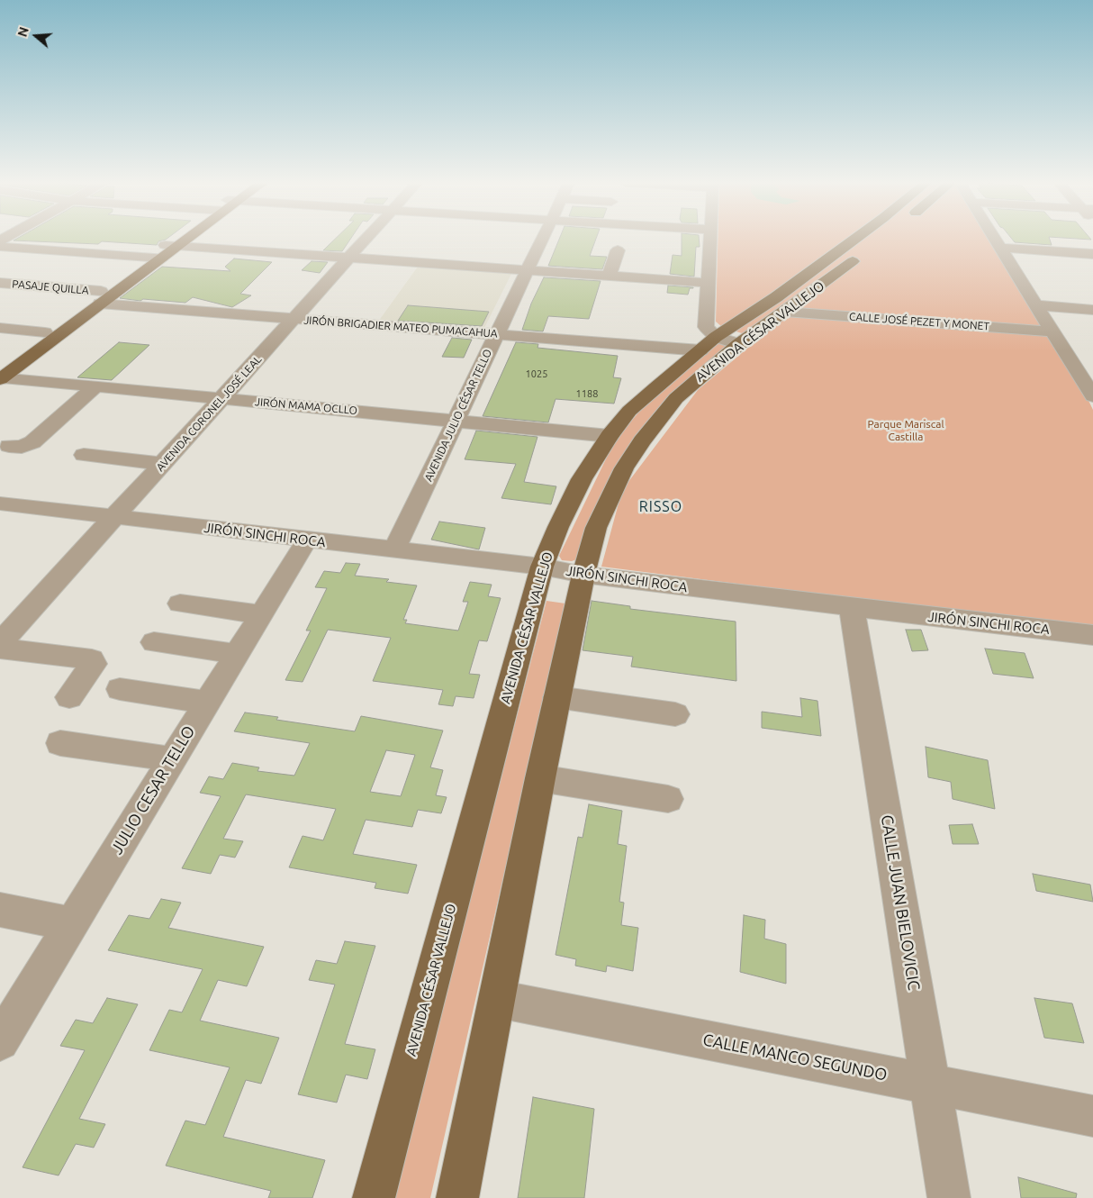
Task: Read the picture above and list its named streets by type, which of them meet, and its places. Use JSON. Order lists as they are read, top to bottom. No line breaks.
{"streets":{"main road":["AVENIDA CÉSAR VALLEJO"],"street":["PASAJE QUILLA","CALLE JOSÉ PEZET Y MONET","JIRÓN BRIGADIER MATEO PUMACAHUA","JIRÓN MAMA OCLLO","AVENIDA CORONEL JOSÉ LEAL","AVENIDA JULIO CÉSAR TELLO","JIRÓN SINCHI ROCA","JULIO CESAR TELLO","CALLE JUAN BIELOVICIC","CALLE MANCO SEGUNDO"]},"crossings":[["PASAJE QUILLA","JIRÓN BRIGADIER MATEO PUMACAHUA"],["CALLE JOSÉ PEZET Y MONET","AVENIDA CÉSAR VALLEJO"],["JIRÓN BRIGADIER MATEO PUMACAHUA","AVENIDA CÉSAR VALLEJO"],["JIRÓN BRIGADIER MATEO PUMACAHUA","AVENIDA CORONEL JOSÉ LEAL"],["JIRÓN BRIGADIER MATEO PUMACAHUA","AVENIDA JULIO CÉSAR TELLO"],["AVENIDA CÉSAR VALLEJO","JIRÓN MAMA OCLLO"],["AVENIDA CÉSAR VALLEJO","JIRÓN SINCHI ROCA"],["AVENIDA CÉSAR VALLEJO","CALLE MANCO SEGUNDO"],["JIRÓN MAMA OCLLO","AVENIDA CORONEL JOSÉ LEAL"],["JIRÓN MAMA OCLLO","AVENIDA JULIO CÉSAR TELLO"],["AVENIDA CORONEL JOSÉ LEAL","JIRÓN SINCHI ROCA"],["AVENIDA JULIO CÉSAR TELLO","JIRÓN SINCHI ROCA"],["JIRÓN SINCHI ROCA","JULIO CESAR TELLO"],["JIRÓN SINCHI ROCA","CALLE JUAN BIELOVICIC"],["CALLE JUAN BIELOVICIC","CALLE MANCO SEGUNDO"]],"districts":["RISSO"],"parks":["Parque Mariscal Castilla"],"house_numbers":["1025","1188"],"north":"left"}
